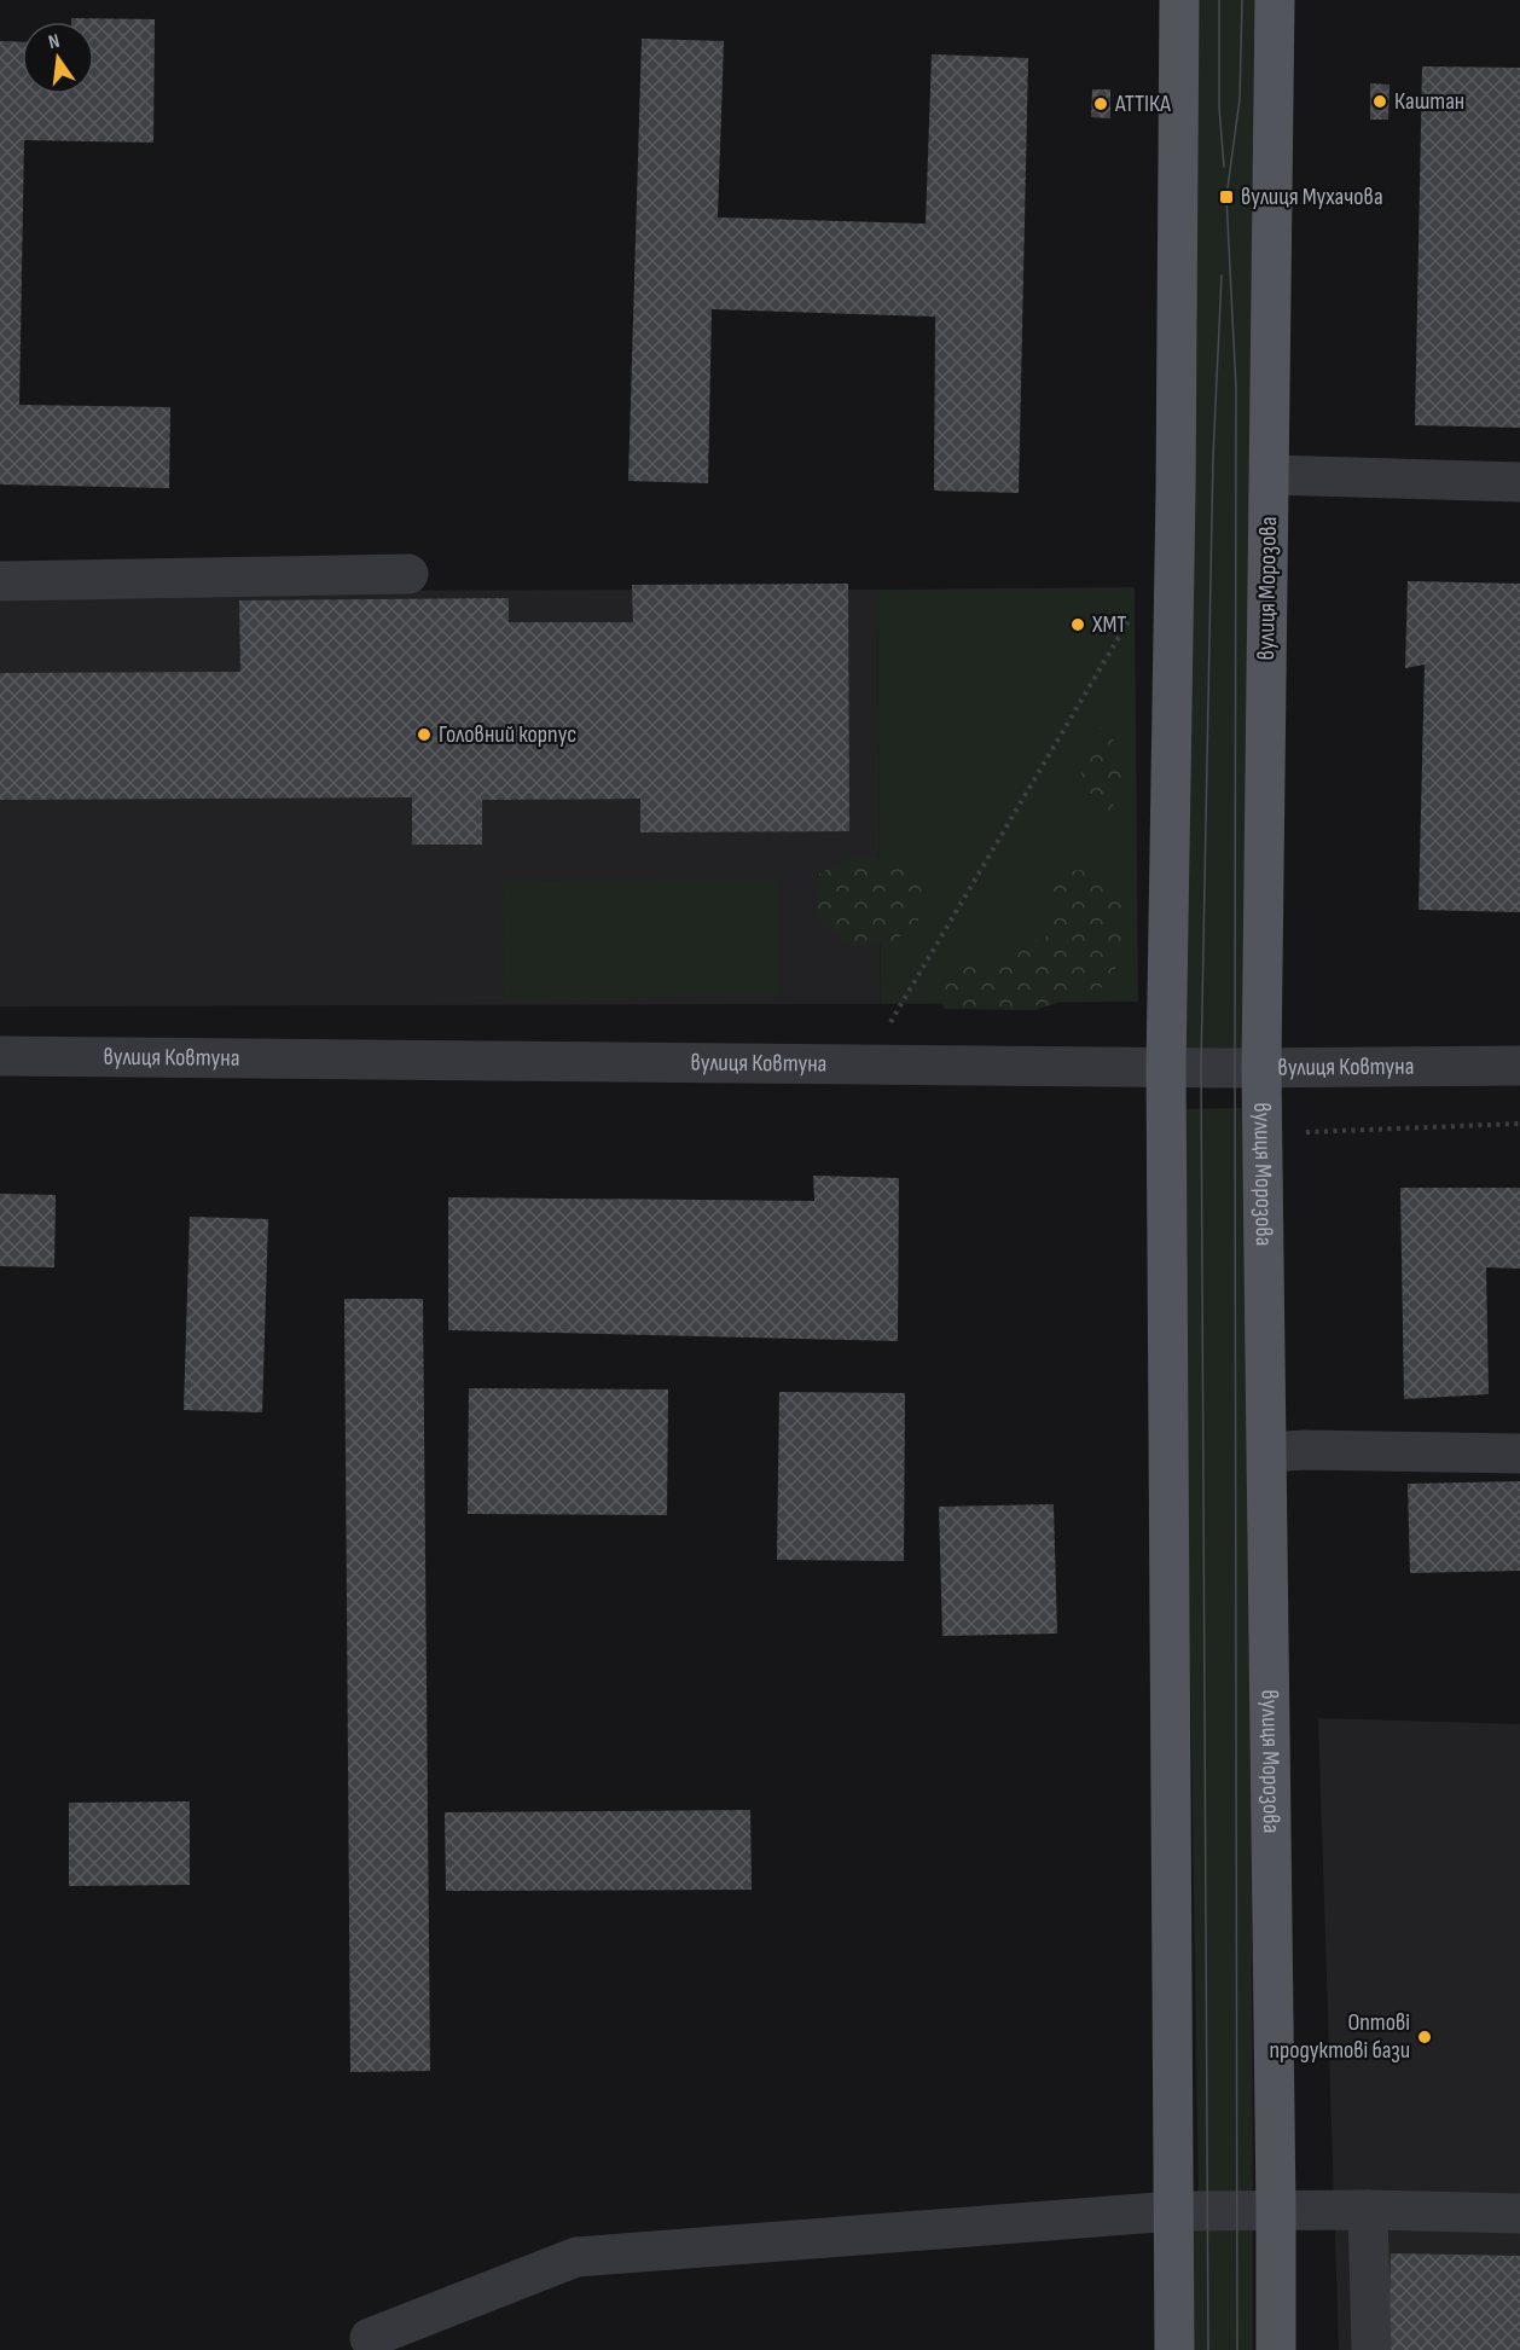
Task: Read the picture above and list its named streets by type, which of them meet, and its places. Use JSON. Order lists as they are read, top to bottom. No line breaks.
{"streets":{"main road":["вулиця Морозова"],"street":["вулиця Ковтуна"]},"crossings":[["вулиця Морозова","вулиця Ковтуна"]],"places":{"other":["Каштан","АТТІКА","ХМТ","Головний корпус","Оптові продуктові бази"],"transit":["вулиця Мухачова"]},"north":"top"}
